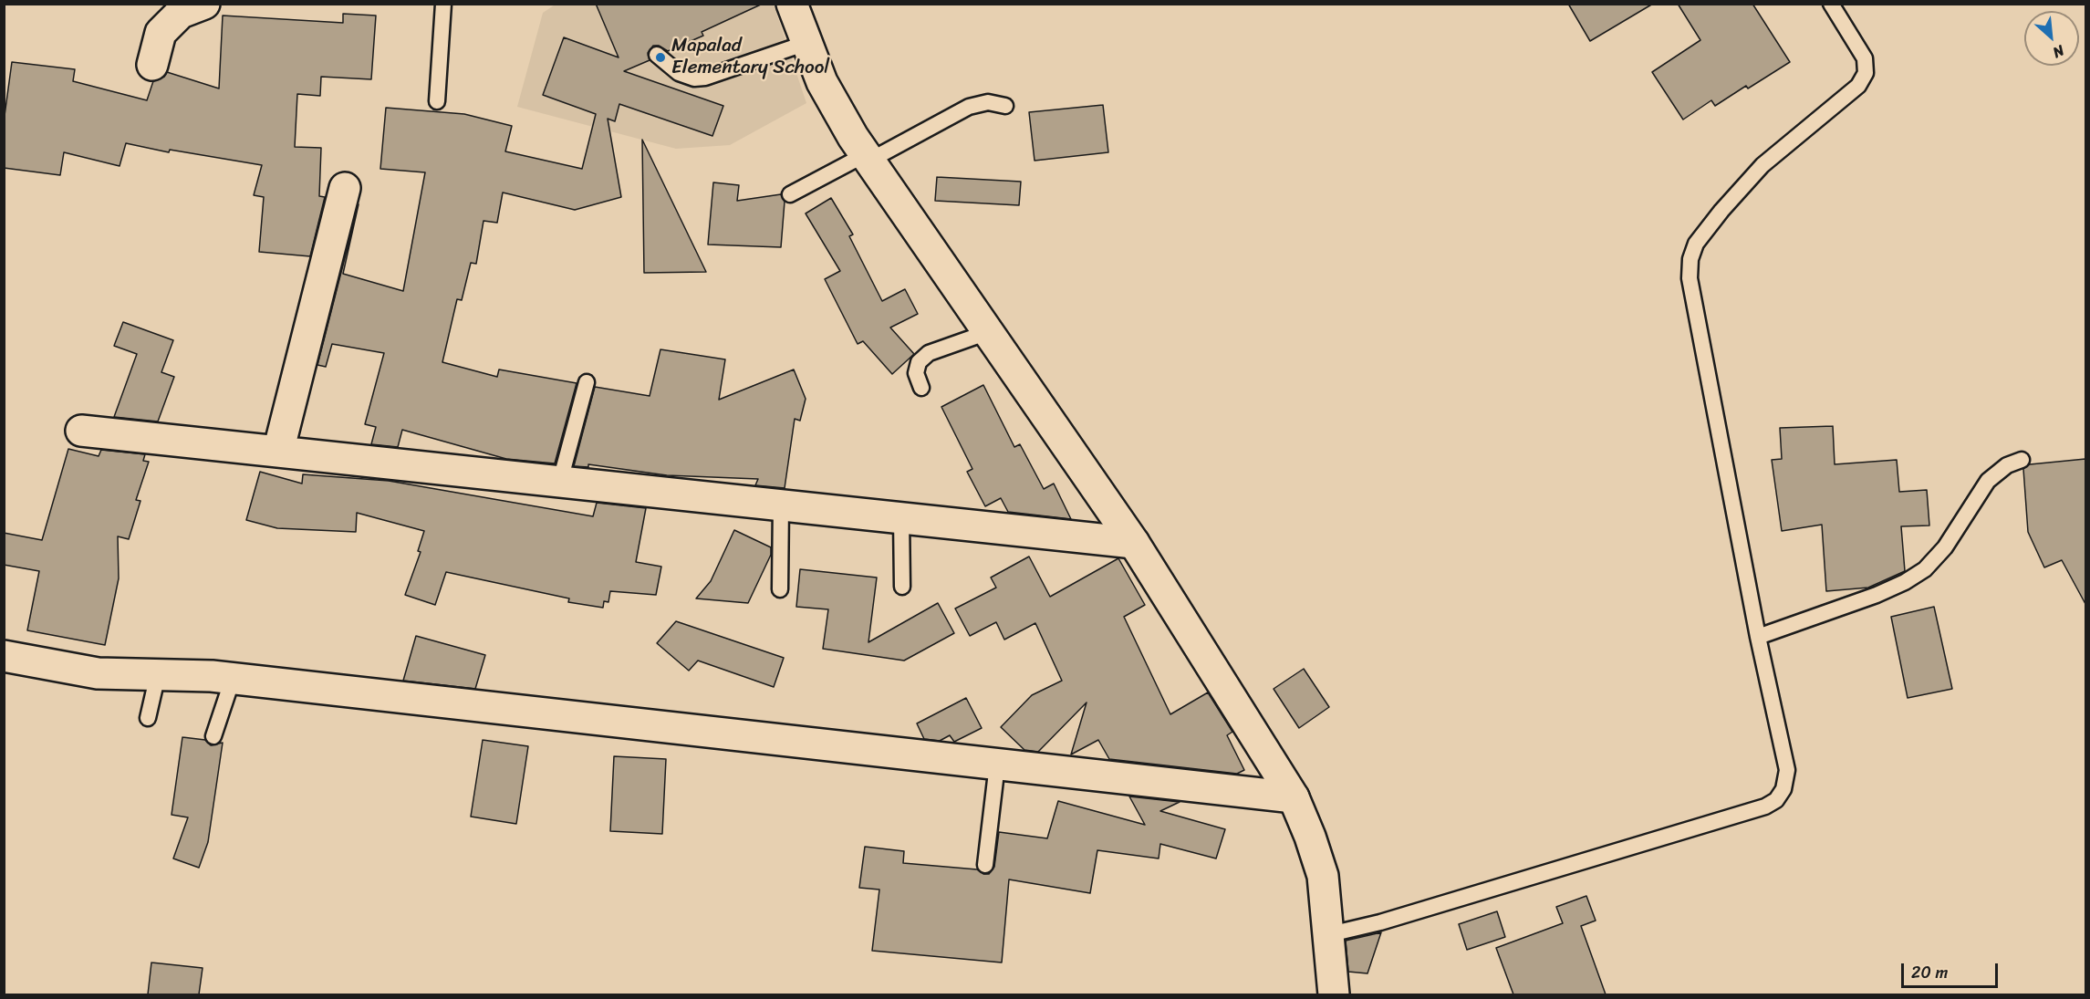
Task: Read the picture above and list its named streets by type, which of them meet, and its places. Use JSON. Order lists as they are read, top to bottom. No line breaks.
{"places":["Mapalad Elementary School"],"scale_bar":"20 m","north":"bottom right"}
